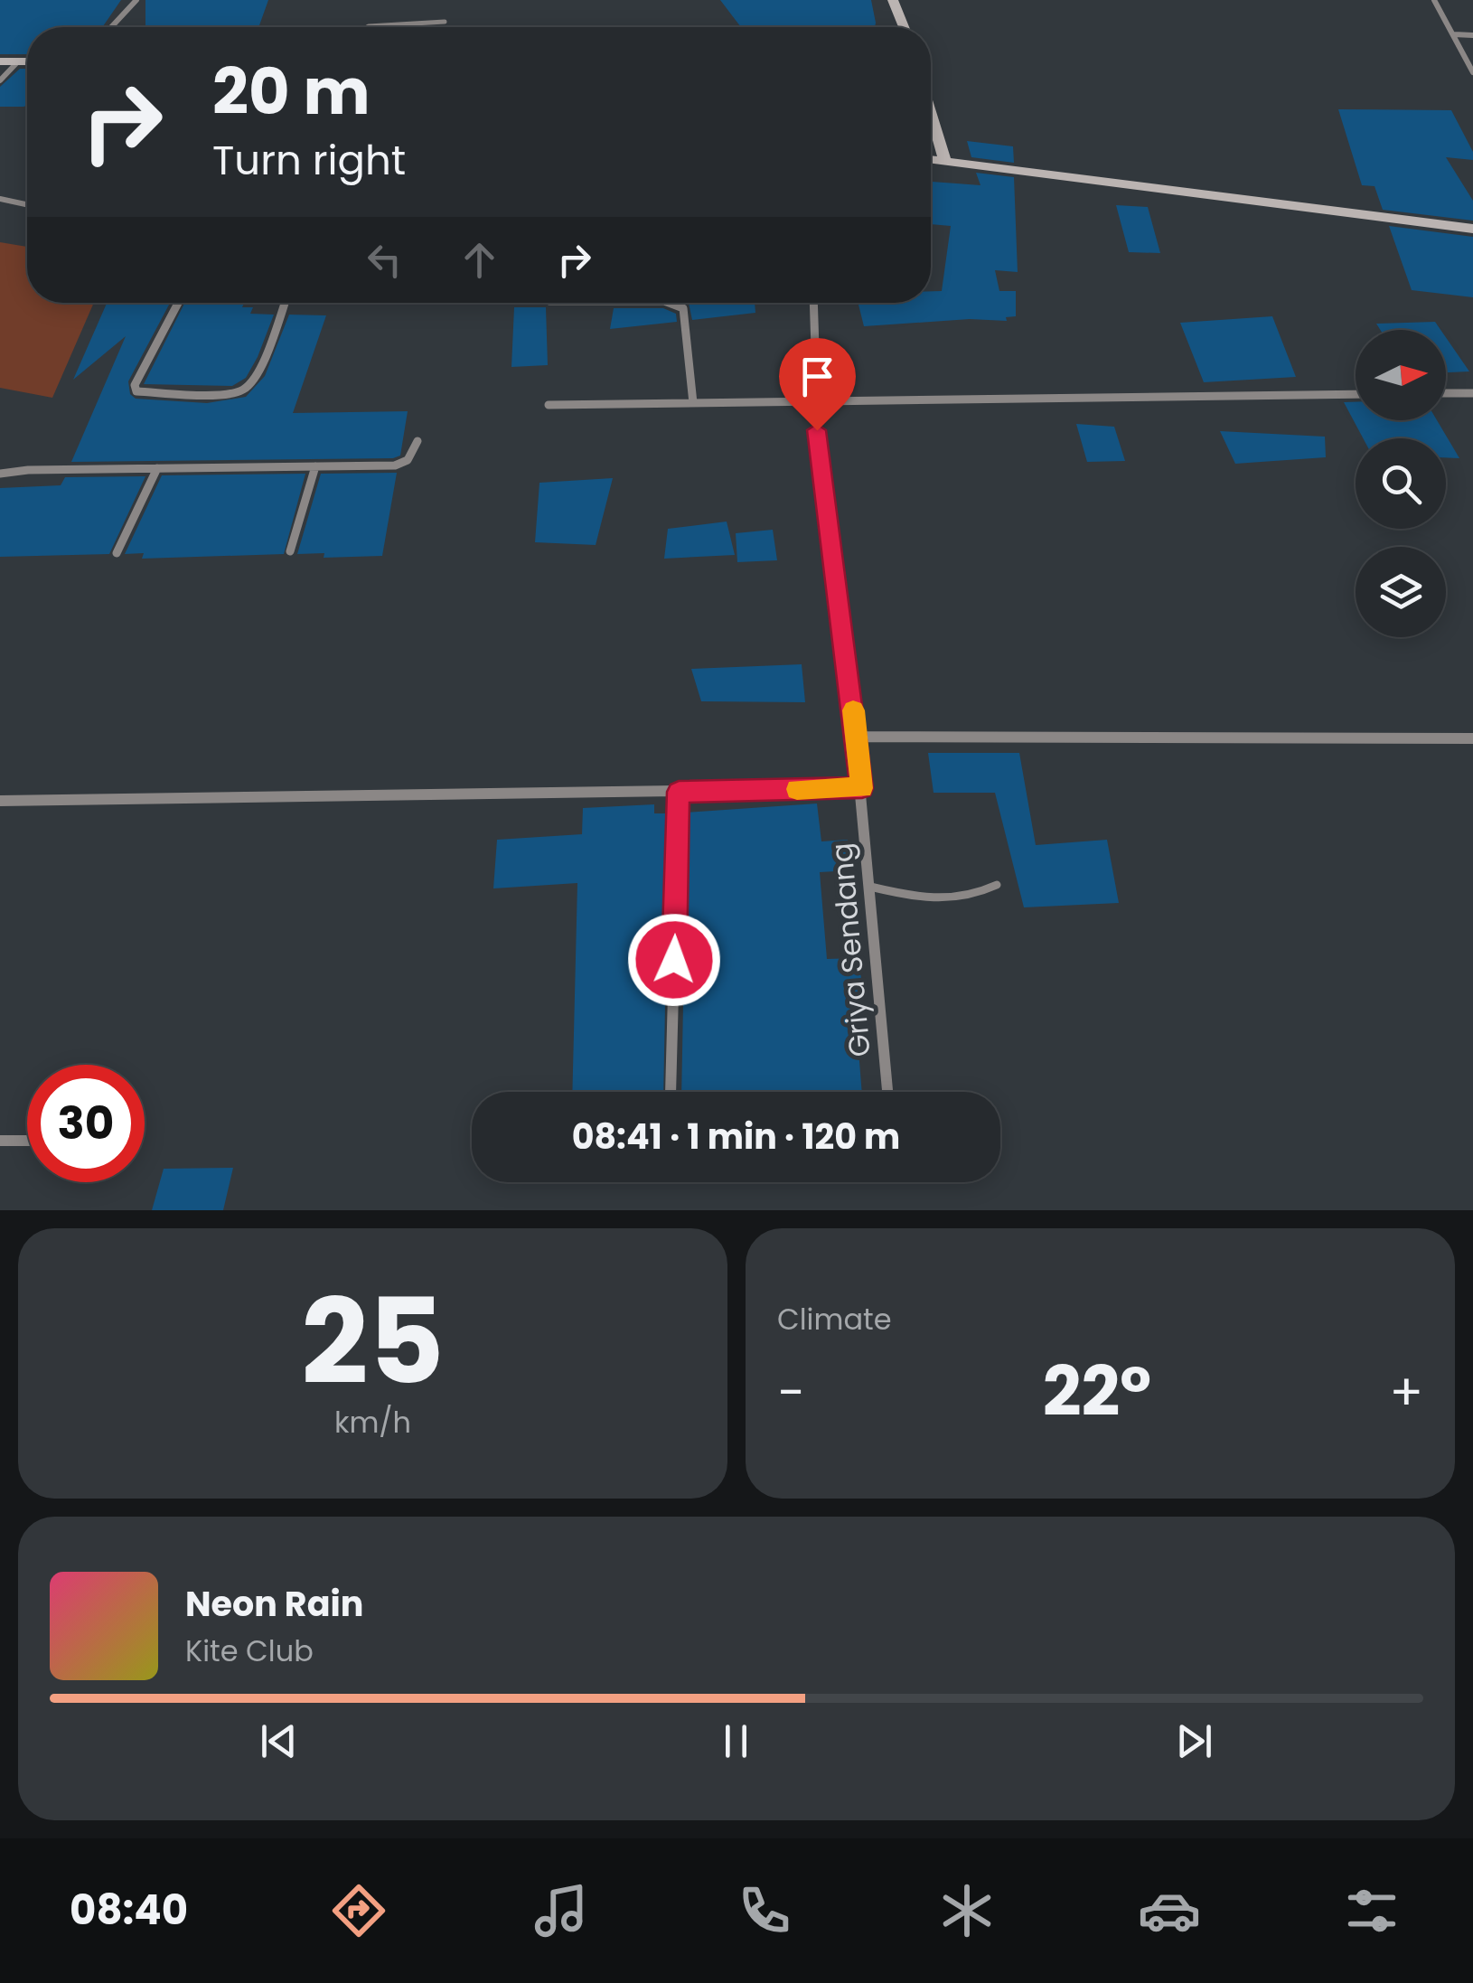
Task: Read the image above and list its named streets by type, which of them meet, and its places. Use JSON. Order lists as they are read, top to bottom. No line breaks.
{"streets":{"street":["Griya Sendang"]},"north":"right","page":{"turn":["20 m","Turn right"],"limit":"30","trip":"08:41 · 1 min · 120 m","tile":[["25","km/h"],"Climate"],"heat":["−","22°","+"],"song":["Neon Rain","Kite Club"],"tabs":"08:40"}}
